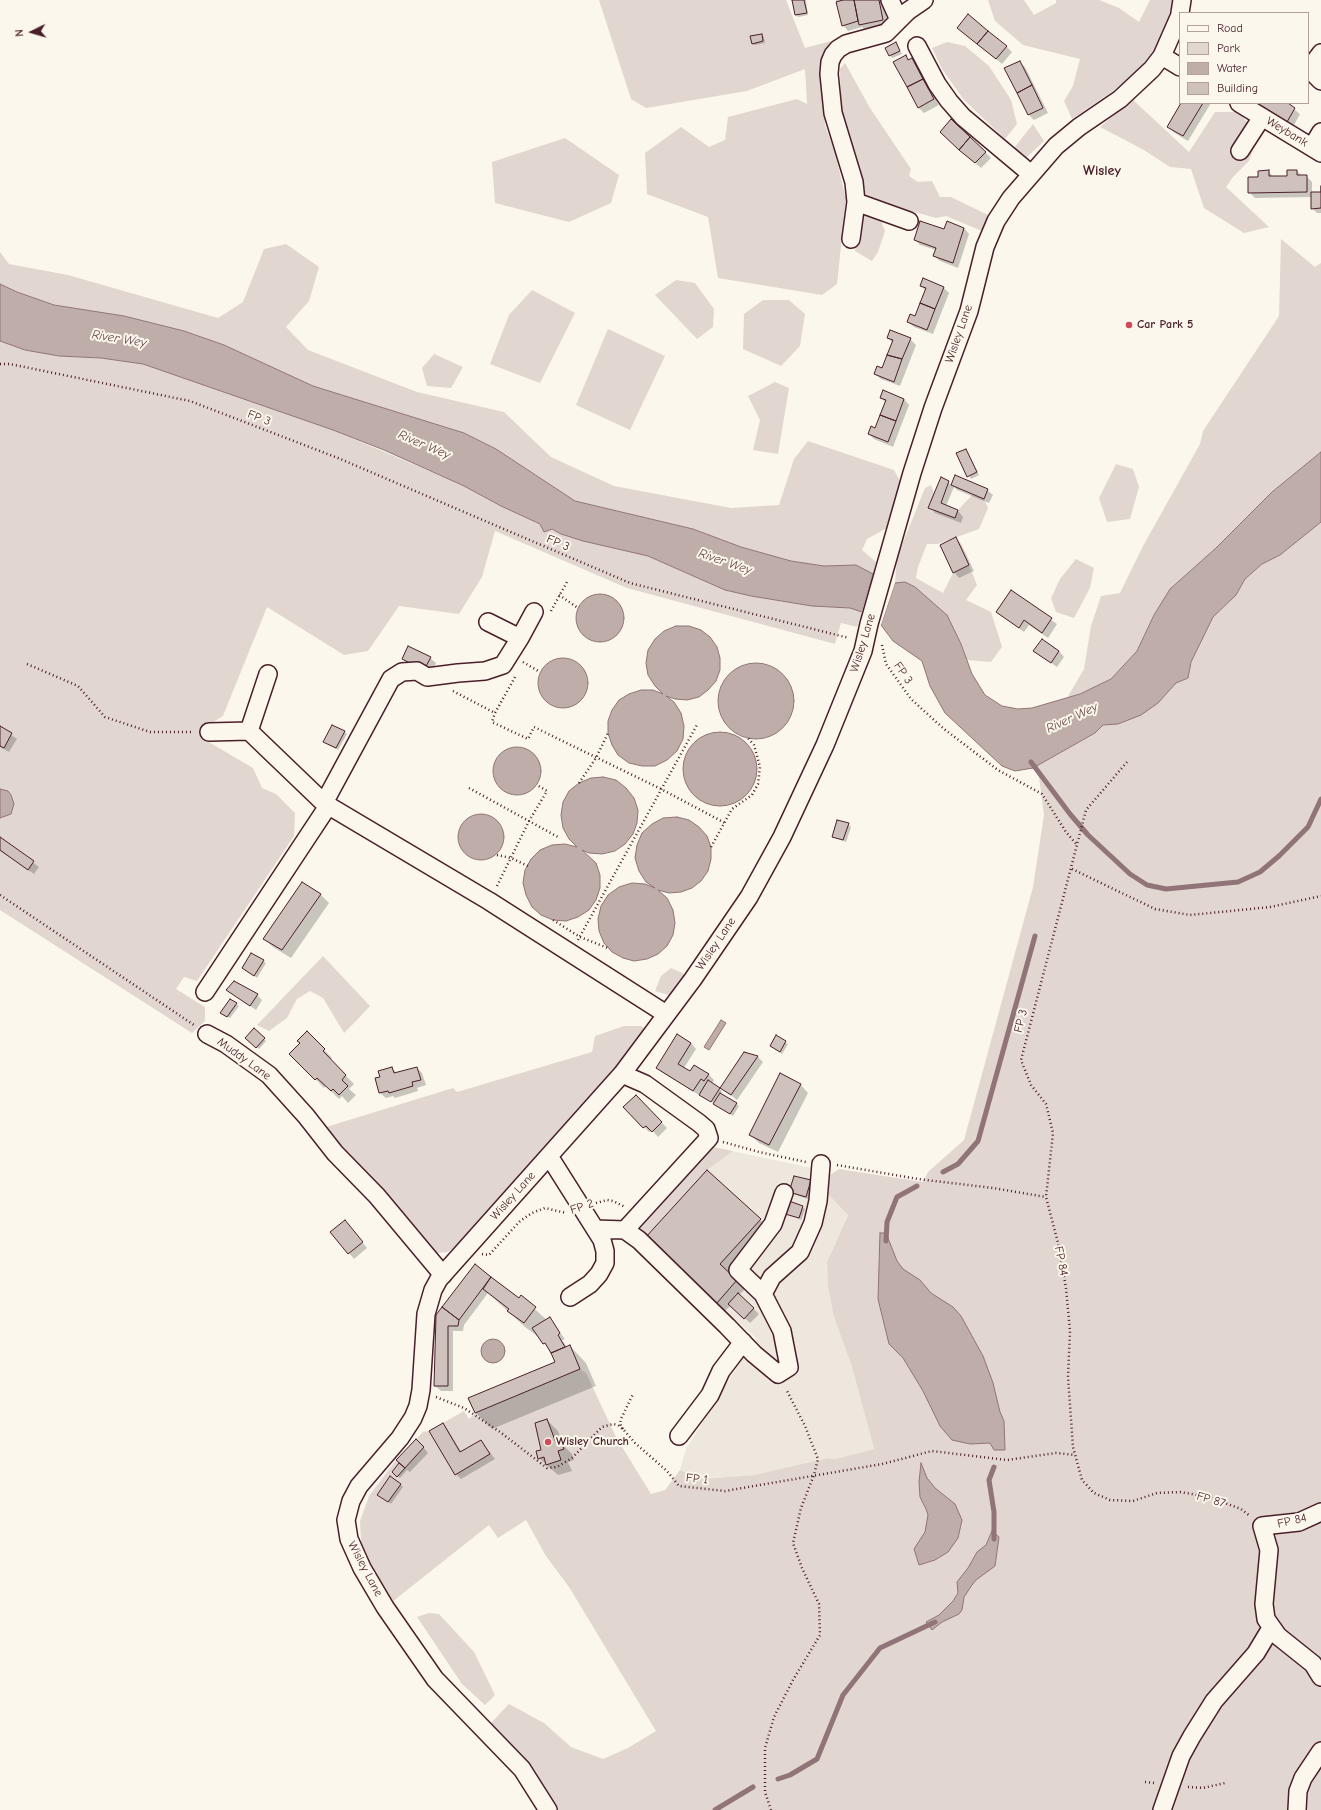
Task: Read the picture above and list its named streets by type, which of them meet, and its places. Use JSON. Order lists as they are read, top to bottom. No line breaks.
{"streets":{"street":["Weybank","Wisley Lane","Muddy Lane","FP 84"],"path":["FP 3","FP 2","FP 1","FP 87"]},"crossings":[["Wisley Lane","FP 3"],["Wisley Lane","Muddy Lane"],["Wisley Lane","FP 2"],["FP 3","FP 84"],["FP 84","FP 1"],["FP 84","FP 87"],["FP 1","FP 87"]],"districts":["Wisley"],"water":["River Wey"],"places":["Car Park 5","Wisley Church"],"legend":["Road","Park","Water","Building"],"north":"left"}
